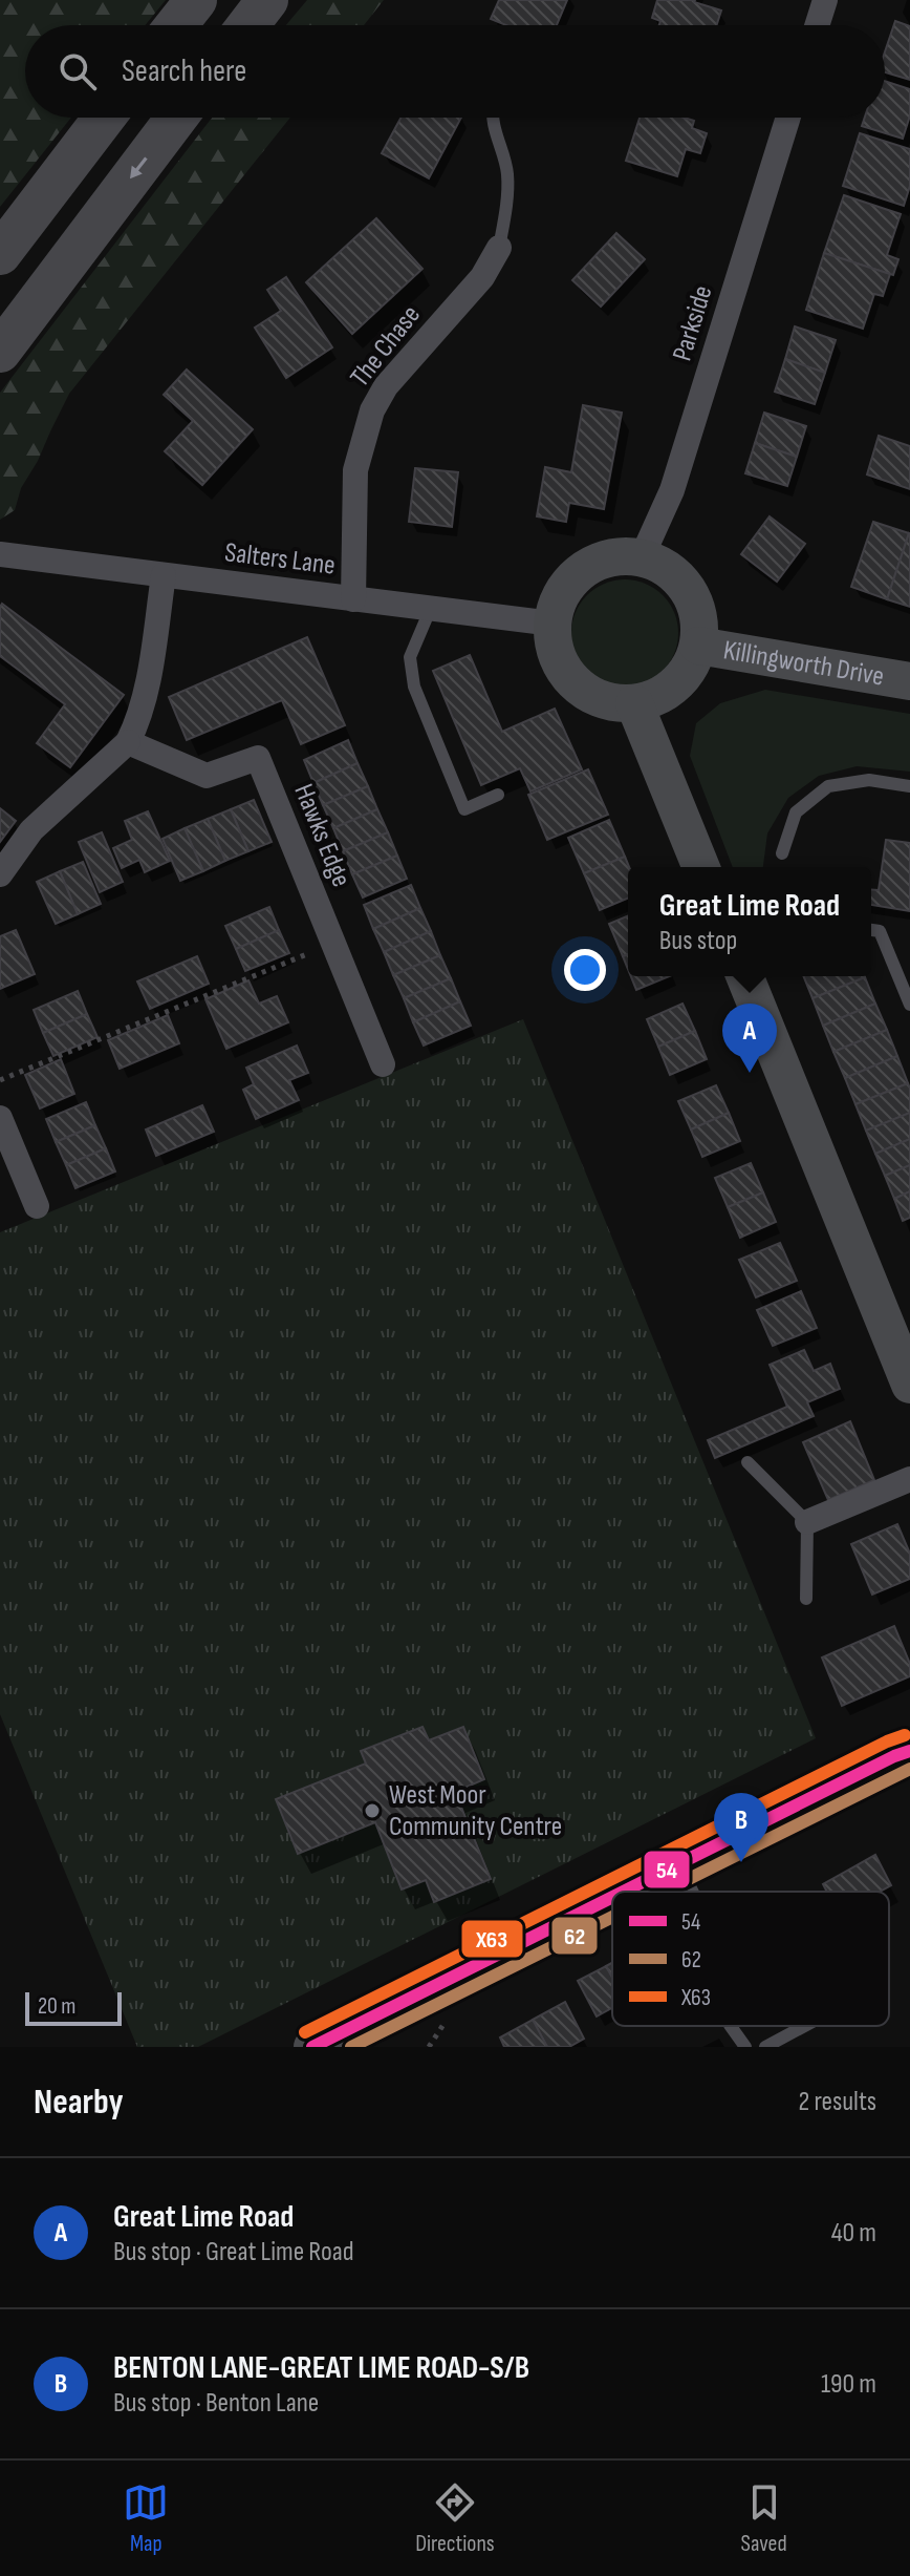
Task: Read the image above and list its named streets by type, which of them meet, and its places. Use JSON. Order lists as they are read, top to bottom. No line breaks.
{"streets":{"main road":["Killingworth Drive"],"street":["Parkside","The Chase","Salters Lane","Hawks Edge"]},"crossings":[["Parkside","Salters Lane"],["Parkside","Killingworth Drive"],["The Chase","Salters Lane"],["Salters Lane","Killingworth Drive"]],"places":["West Moor Community Centre"],"lines":["transit line X63","transit line 54","transit line 62"],"legend":["54","62","X63"],"scale_bar":"20 m","page":{"search":"Search here","popup":["Great Lime Road","Bus stop"],"pins":["A","B"],"scale":"20 m","heading":["Nearby","2 results"],"list":[{"mark":"A","name":"Great Lime Road","note":"Bus stop · Great Lime Road","value":"40 m"},{"mark":"B","name":"BENTON LANE-GREAT LIME ROAD-S/B","note":"Bus stop · Benton Lane","value":"190 m"}],"nav":["Map","Directions","Saved"]}}
